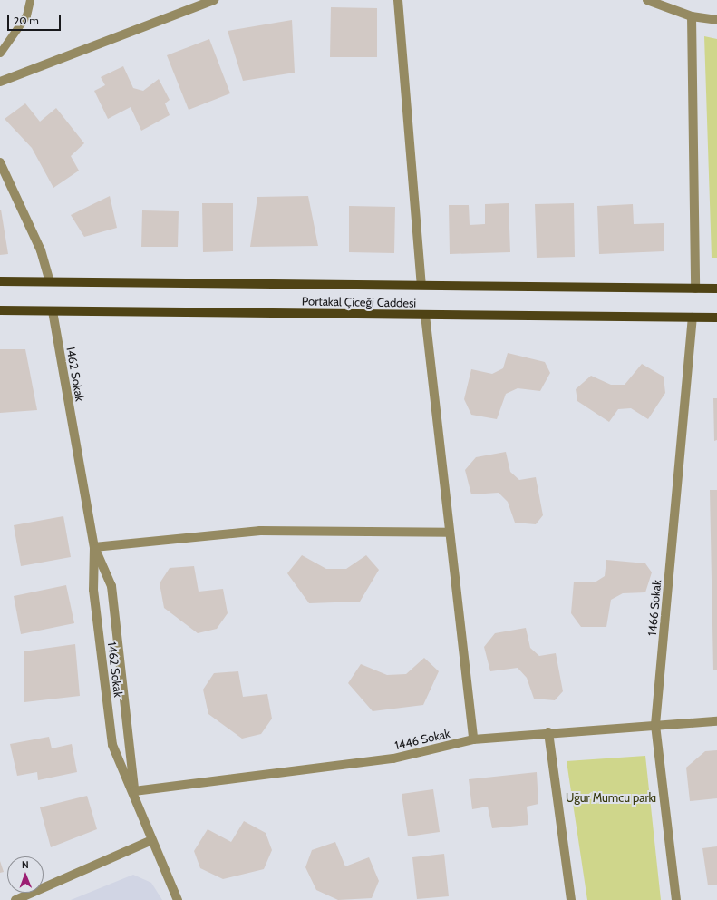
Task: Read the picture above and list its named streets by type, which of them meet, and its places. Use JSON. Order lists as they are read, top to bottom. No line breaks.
{"streets":{"main road":["Portakal Çiceği Caddesi"],"street":["1462 Sokak","1466 Sokak","1446 Sokak"]},"crossings":[["Portakal Çiceği Caddesi","1462 Sokak"],["Portakal Çiceği Caddesi","1466 Sokak"],["1462 Sokak","1446 Sokak"],["1466 Sokak","1446 Sokak"]],"parks":["Uğur Mumcu parkı"],"scale_bar":"20 m","north":"top"}
